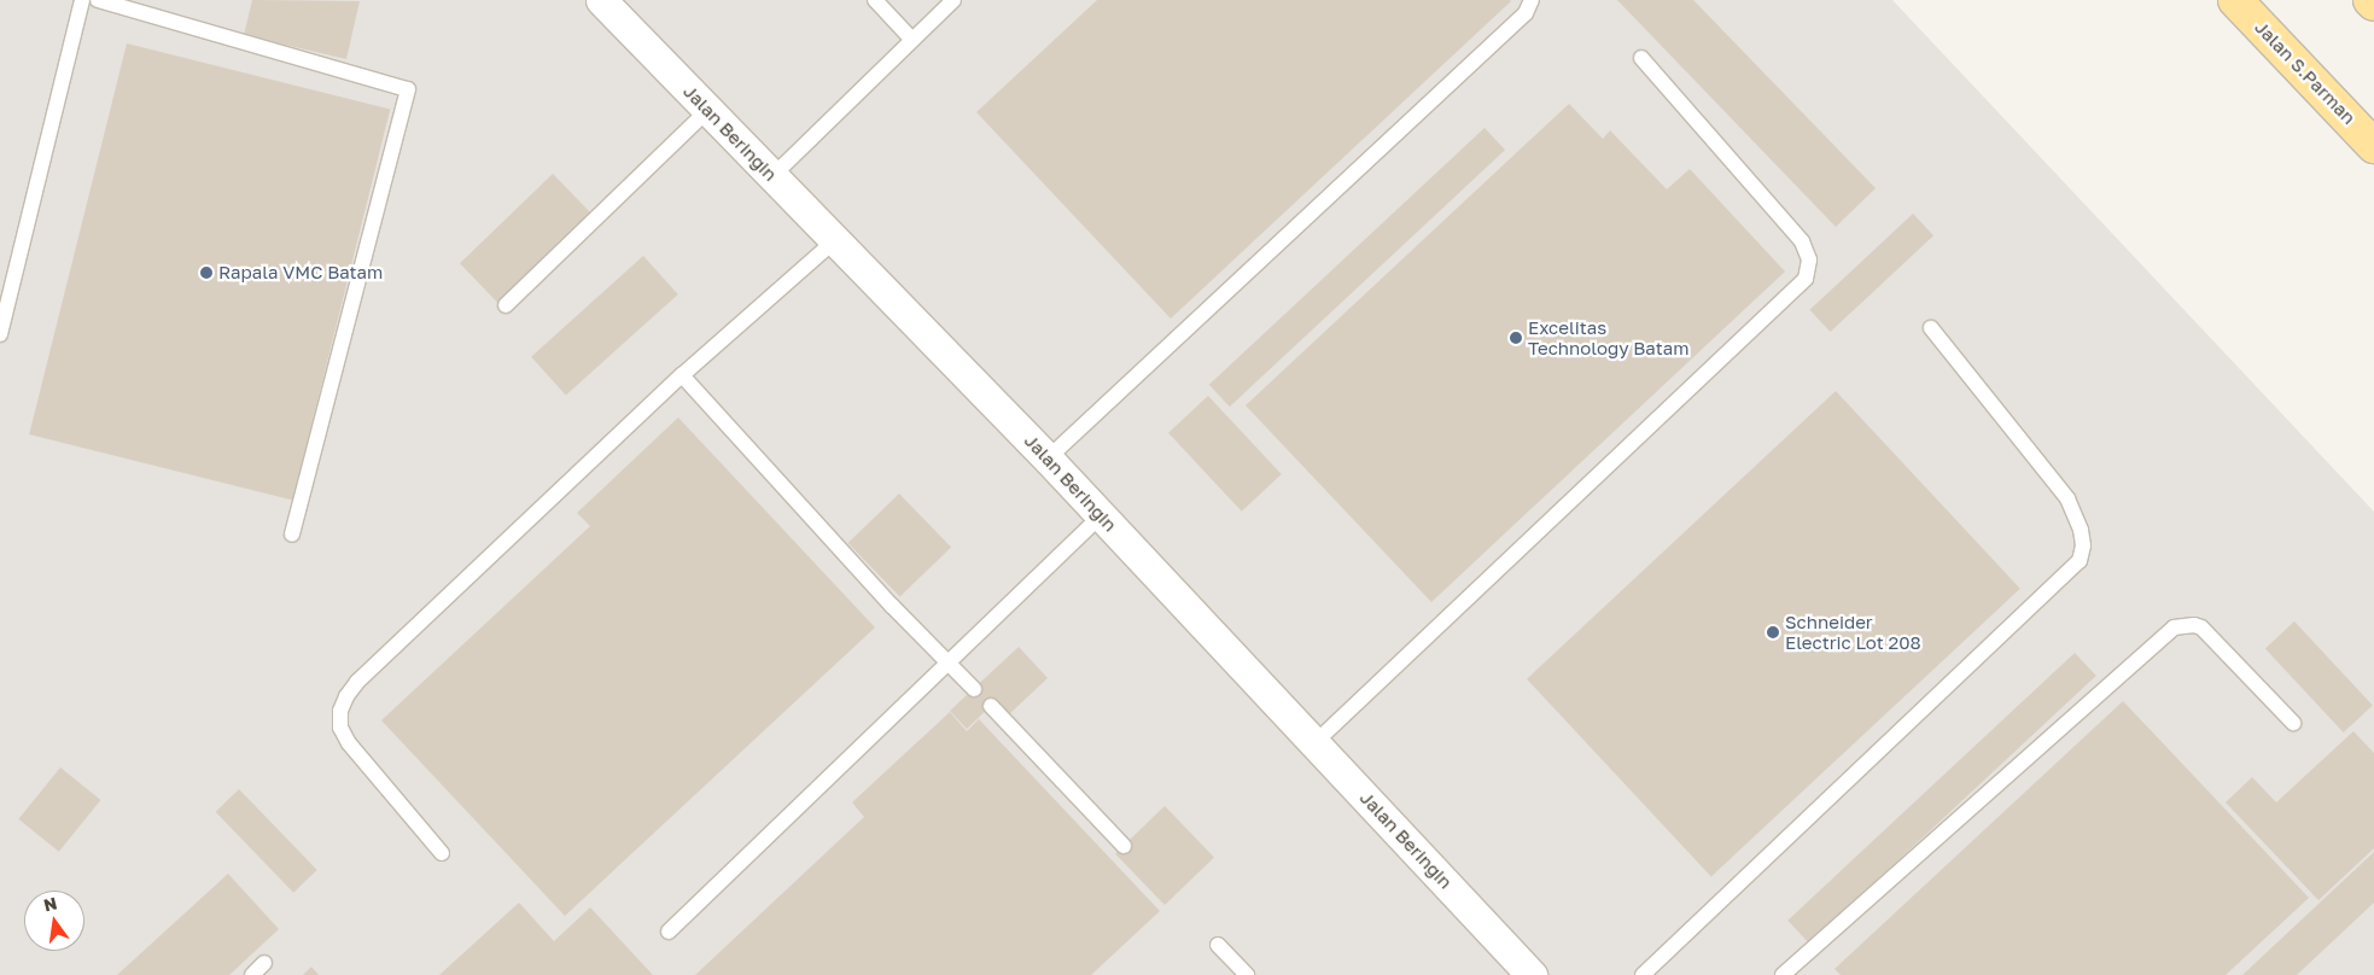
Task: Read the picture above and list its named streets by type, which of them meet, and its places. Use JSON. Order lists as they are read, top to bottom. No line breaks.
{"streets":{"main road":["Jalan S.Parman"],"street":["Jalan Beringin"]},"places":["Rapala VMC Batam","Excelitas Technology Batam","Schneider Electric Lot 208"],"north":"top"}
